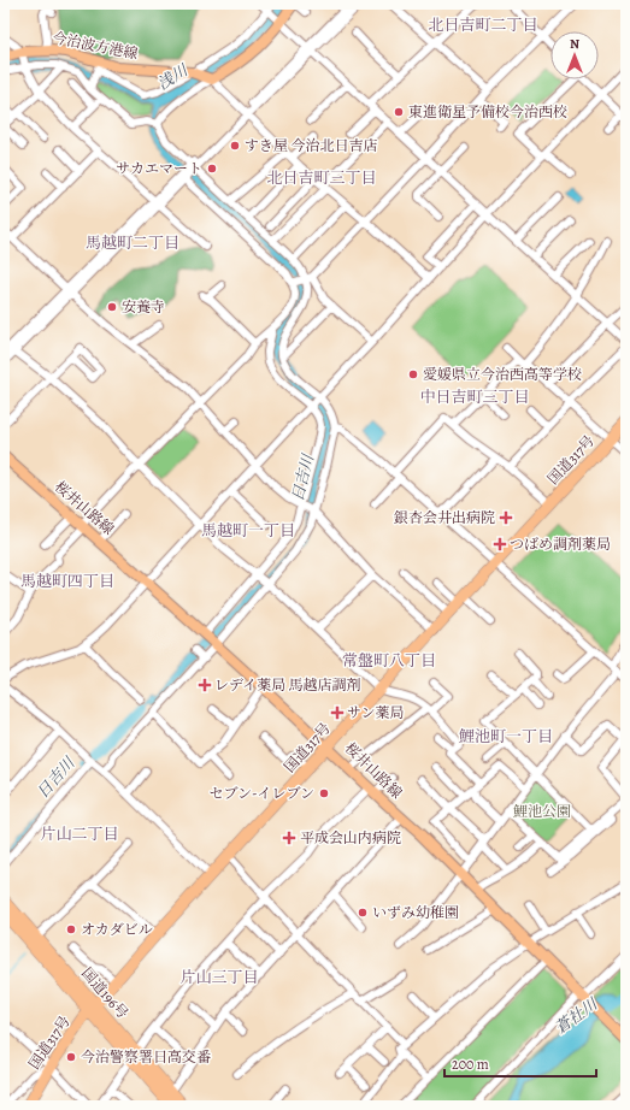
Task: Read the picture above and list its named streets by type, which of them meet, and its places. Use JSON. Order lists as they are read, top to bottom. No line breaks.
{"streets":{"highway":["国道317号","国道196号"],"main road":["今治波方港線","桜井山路線"]},"crossings":[["国道317号","桜井山路線"],["国道317号","国道196号"]],"districts":["北日吉町二丁目","北日吉町三丁目","馬越町二丁目","中日吉町三丁目","馬越町一丁目","馬越町四丁目","常盤町八丁目","鯉池町一丁目","片山二丁目","片山三丁目"],"water":["浅川","日吉川","蒼社川"],"parks":["鯉池公園"],"places":{"other":["東進衛星予備校今治西校","すき屋 今治北日吉店","サカエマート","安養寺","愛媛県立今治西高等学校","セブン-イレブン","いずみ幼稚園","オカダビル","今治警察署日高交番"],"health":["銀杏会井出病院","つばめ調剤薬局","レデイ薬局 馬越店調剤","サン薬局","平成会山内病院"]},"scale_bar":"200 m","north":"top"}
